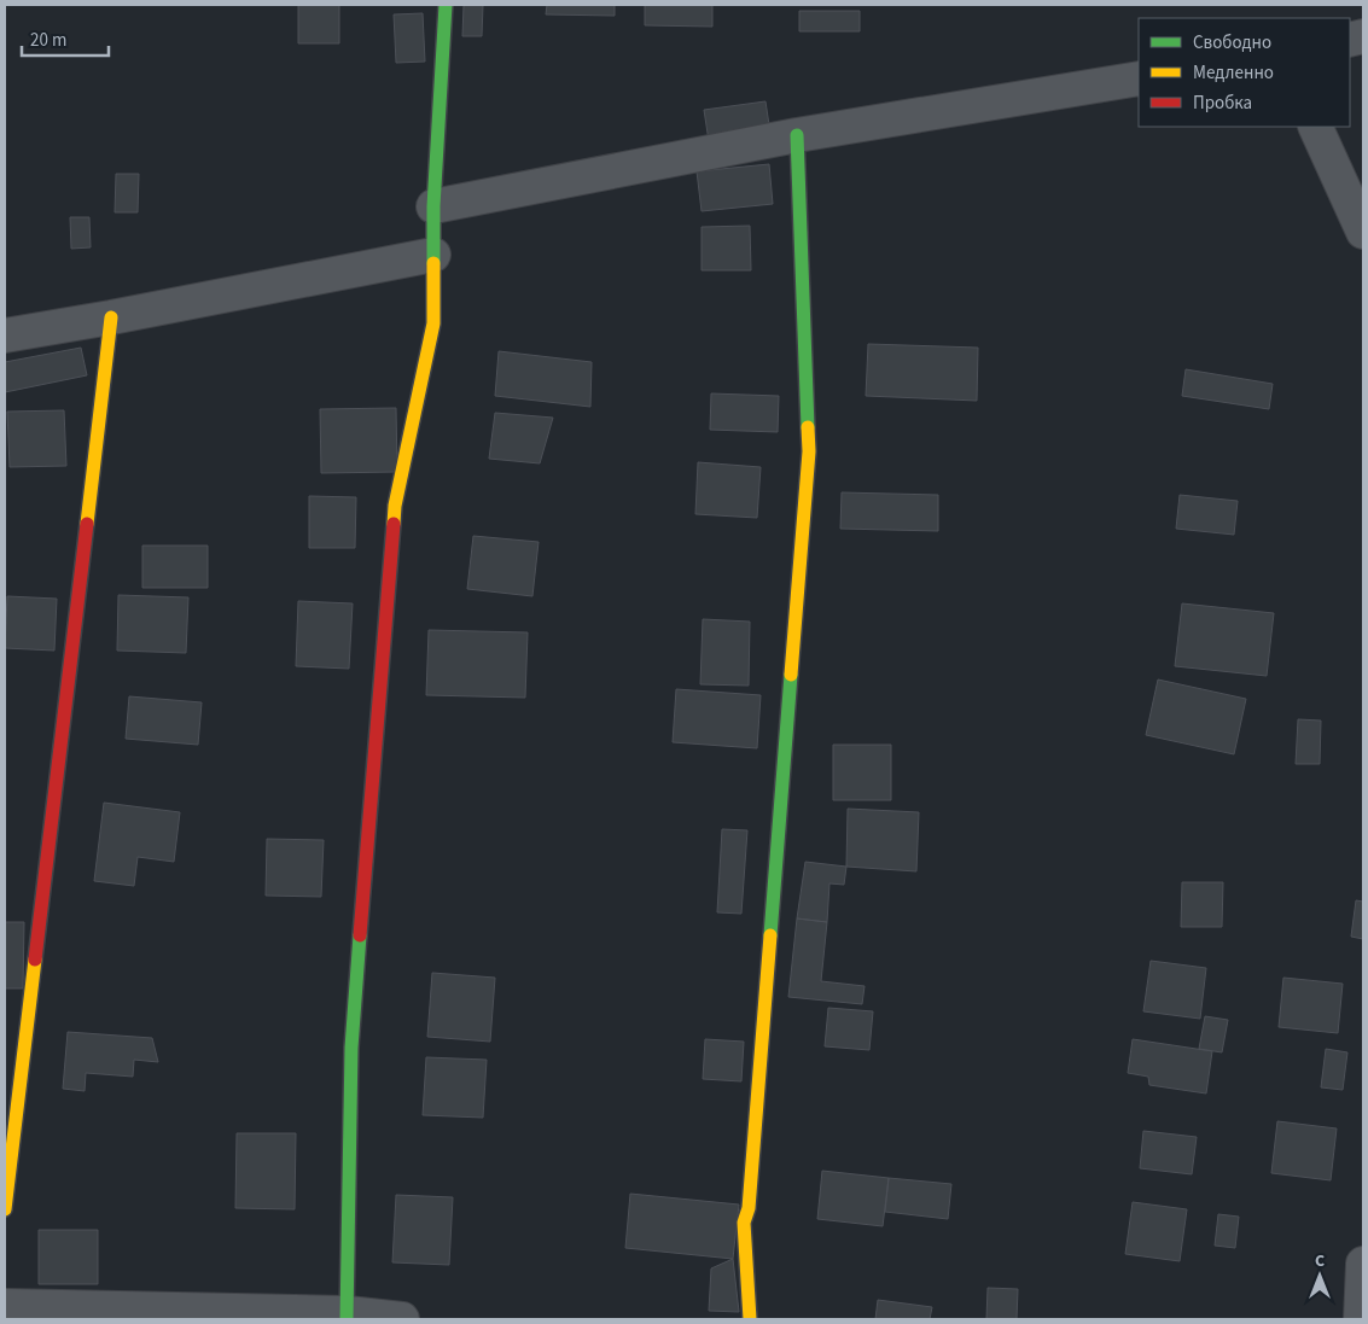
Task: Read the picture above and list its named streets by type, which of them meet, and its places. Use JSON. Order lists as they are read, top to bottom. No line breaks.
{"legend":["Свободно","Медленно","Пробка"],"scale_bar":"20 m","north":"top"}
